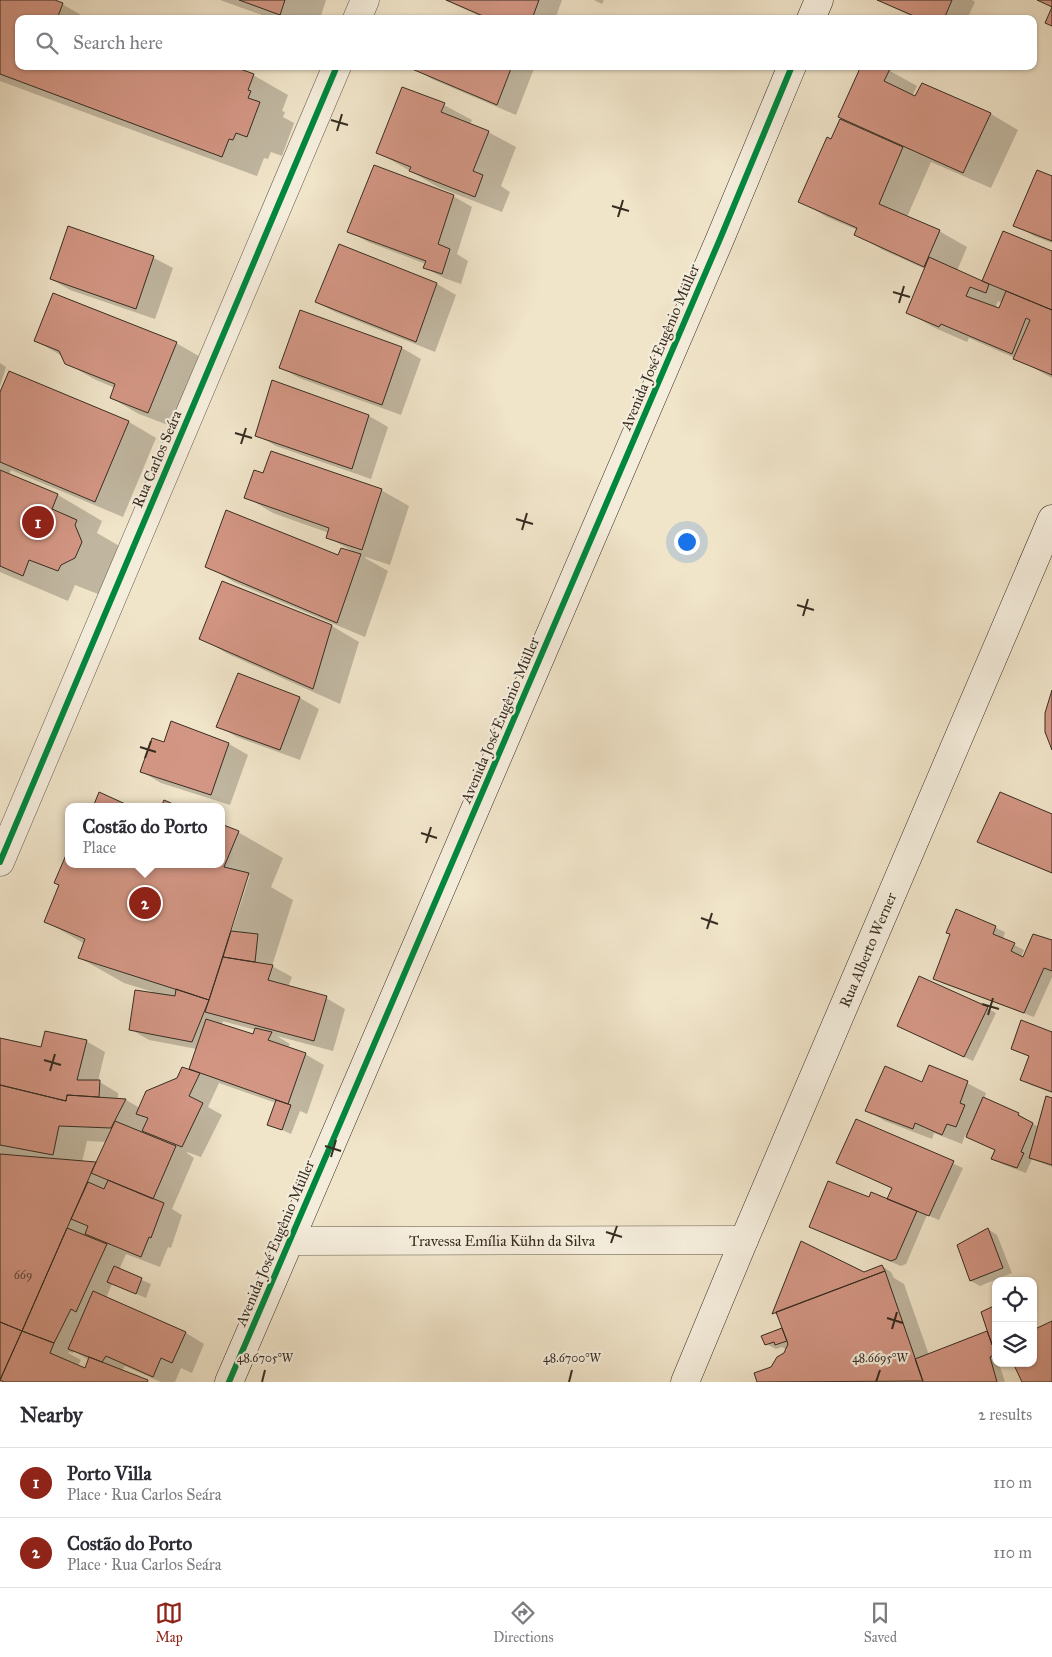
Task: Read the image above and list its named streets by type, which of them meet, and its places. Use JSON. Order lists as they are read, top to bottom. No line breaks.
{"streets":{"main road":["Avenida José Eugênio Müller","Rua Carlos Seára","Rua Alberto Werner","Travessa Emília Kühn da Silva"]},"crossings":[["Avenida José Eugênio Müller","Travessa Emília Kühn da Silva"],["Rua Alberto Werner","Travessa Emília Kühn da Silva"]],"house_numbers":["669"],"page":{"search":"Search here","pins":["1","2"],"popup":["Costão do Porto","Place"],"heading":["Nearby","2 results"],"list":[{"mark":"1","name":"Porto Villa","note":"Place · Rua Carlos Seára","value":"110 m"},{"mark":"2","name":"Costão do Porto","note":"Place · Rua Carlos Seára","value":"110 m"}],"nav":["Map","Directions","Saved"]},"coordinates":["48.6705°W","48.6700°W","48.6695°W"]}
